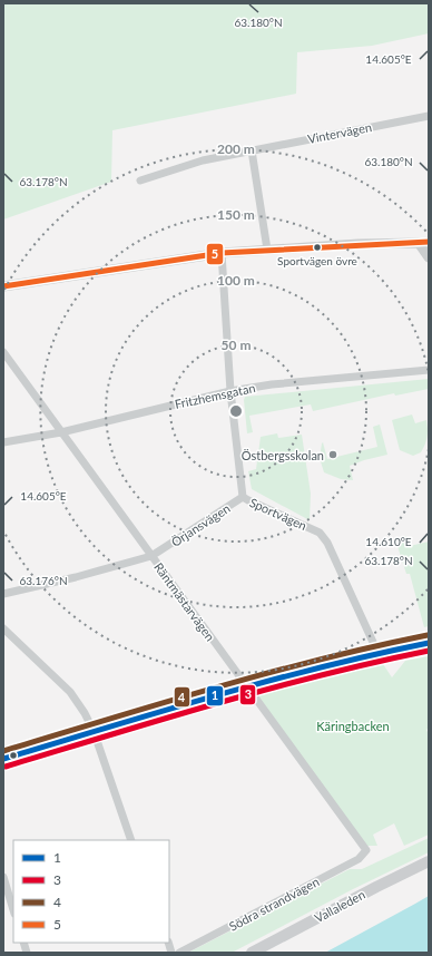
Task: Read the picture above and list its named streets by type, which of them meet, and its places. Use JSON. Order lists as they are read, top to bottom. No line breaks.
{"streets":{"main road":["Vallaleden"],"street":["Vintervägen","Fritzhemsgatan","Sportvägen","Örjansvägen","Räntmästarvägen","Södra strandvägen"]},"crossings":[["Fritzhemsgatan","Sportvägen"],["Fritzhemsgatan","Räntmästarvägen"],["Sportvägen","Örjansvägen"],["Örjansvägen","Räntmästarvägen"],["Räntmästarvägen","Södra strandvägen"]],"parks":["Käringbacken"],"places":["Sportvägen övre","Östbergsskolan"],"lines":["transit line 5","transit line 4","transit line 1","transit line 3"],"legend":["1","3","4","5"],"coordinates":["63.180°N","14.605°E","63.178°N","14.610°E","63.176°N"],"rings":["200 m","150 m","100 m","50 m"]}
